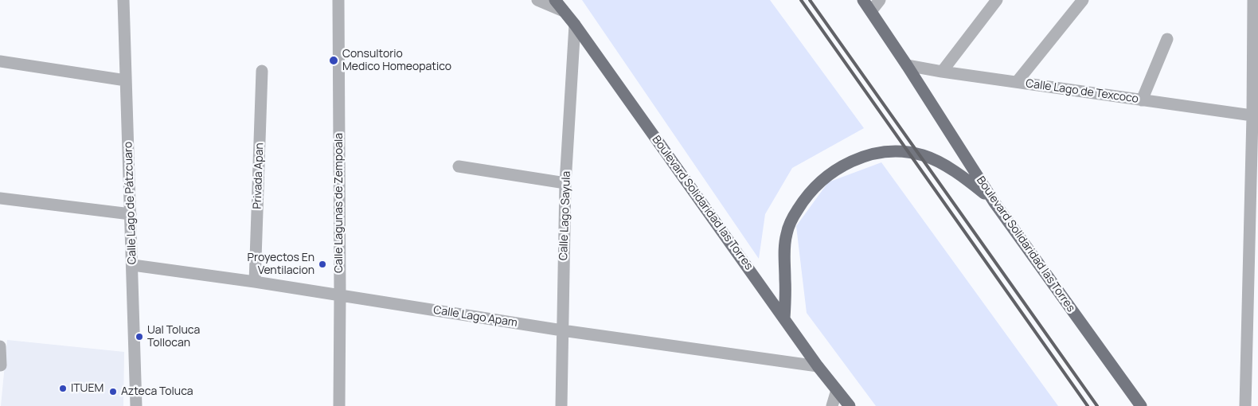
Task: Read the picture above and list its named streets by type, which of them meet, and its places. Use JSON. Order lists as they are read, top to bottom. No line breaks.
{"streets":{"main road":["Boulevard Solidaridad las Torres"],"street":["Calle Lago de Texcoco","Privada Apan","Calle Lago de Pátzcuaro","Calle Lagunas de Zempoala","Calle Lago Sayula","Calle Lago Apam"]},"crossings":[["Calle Lago de Texcoco","Boulevard Solidaridad las Torres"],["Privada Apan","Calle Lago Apam"],["Calle Lago de Pátzcuaro","Calle Lago Apam"],["Calle Lagunas de Zempoala","Calle Lago Apam"],["Boulevard Solidaridad las Torres","Calle Lago Sayula"],["Boulevard Solidaridad las Torres","Calle Lago Apam"],["Calle Lago Sayula","Calle Lago Apam"]],"places":["Consultorio Medico Homeopatico","Proyectos En Ventilacion","Ual Toluca Tollocan","ITUEM","Azteca Toluca"]}
